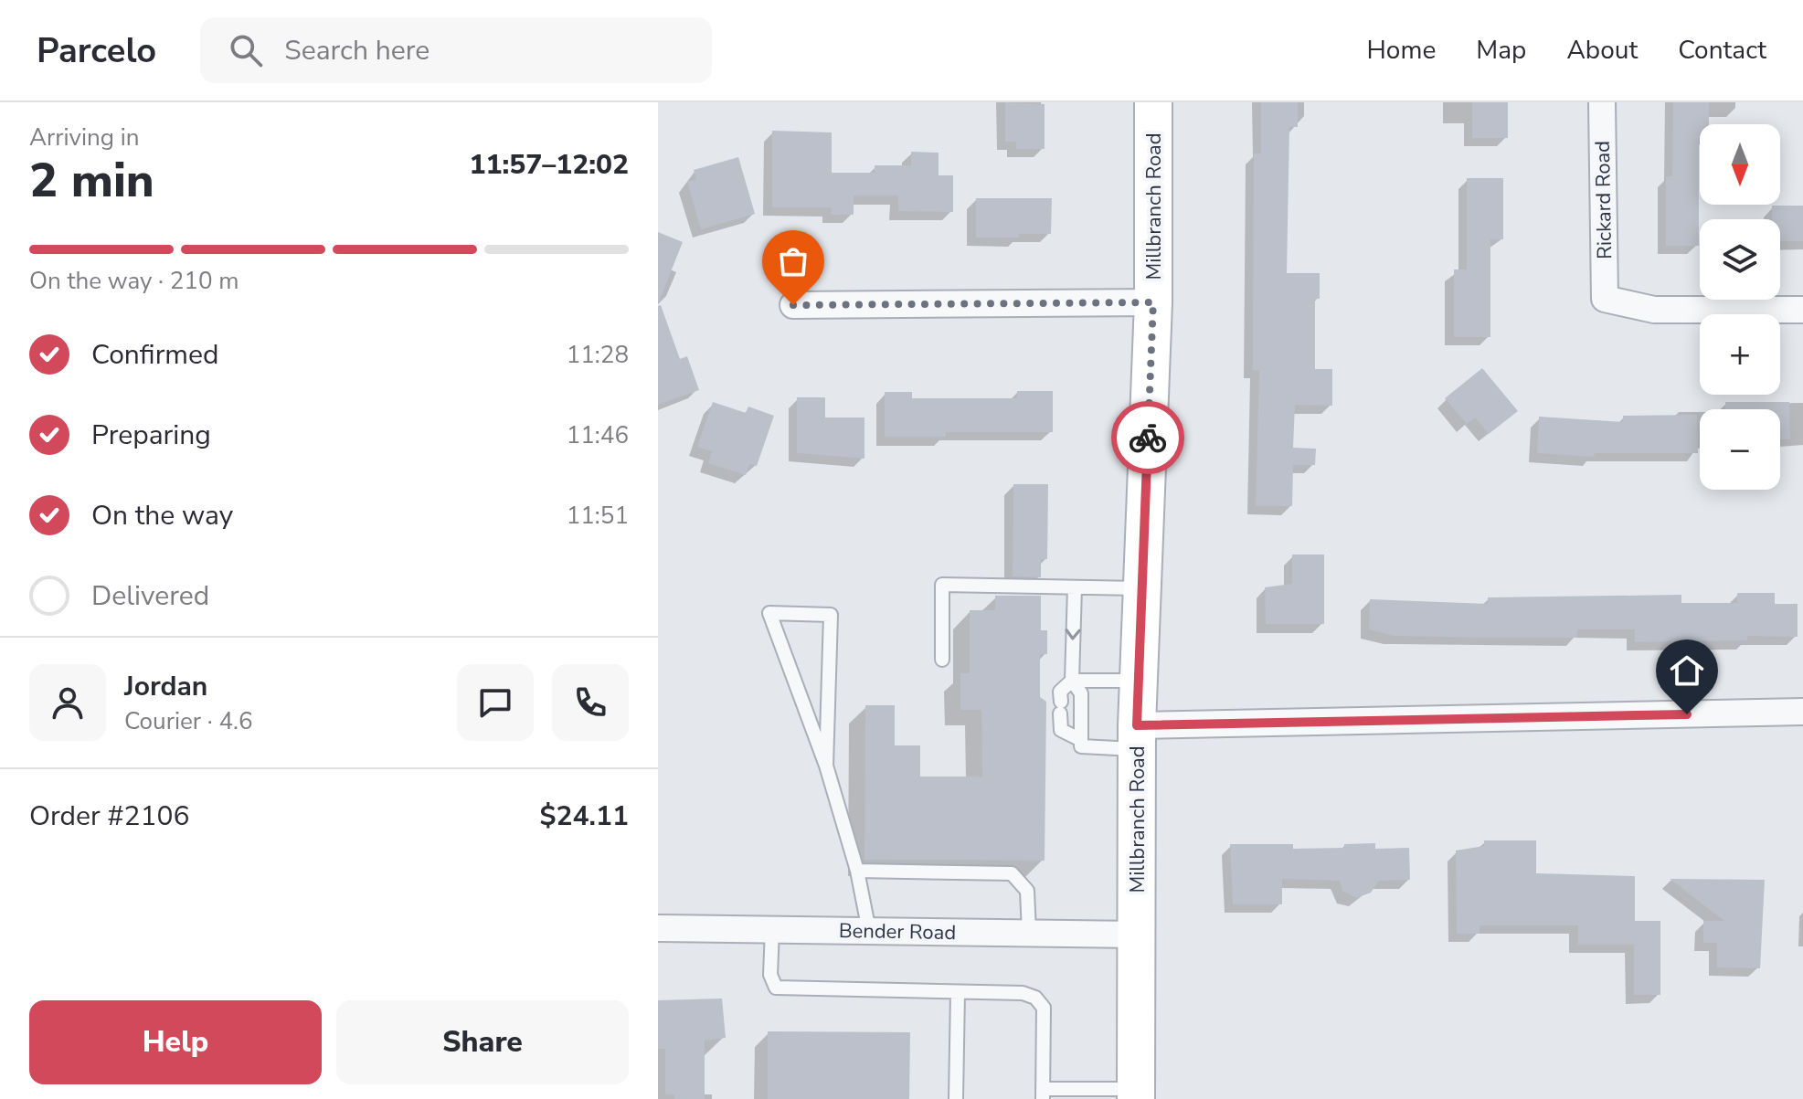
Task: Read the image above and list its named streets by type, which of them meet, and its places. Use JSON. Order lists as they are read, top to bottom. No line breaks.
{"streets":{"main road":["Millbranch Road"],"street":["Rickard Road","Bender Road"]},"crossings":[["Millbranch Road","Bender Road"]],"north":"bottom","page":{"header":"Parcelo","search":"Search here","nav":["Home","Map","About","Contact"],"heading":["2 min","Arriving in","11:57–12:02"],"panel":["Jordan","Courier · 4.6","Order #2106","$24.11"],"map_buttons":["+","−"],"bar":"On the way · 210 m","list":[["Confirmed","11:28"],["Preparing","11:46"],["On the way","11:51"],"Delivered"],"buttons":["Help","Share"]}}
